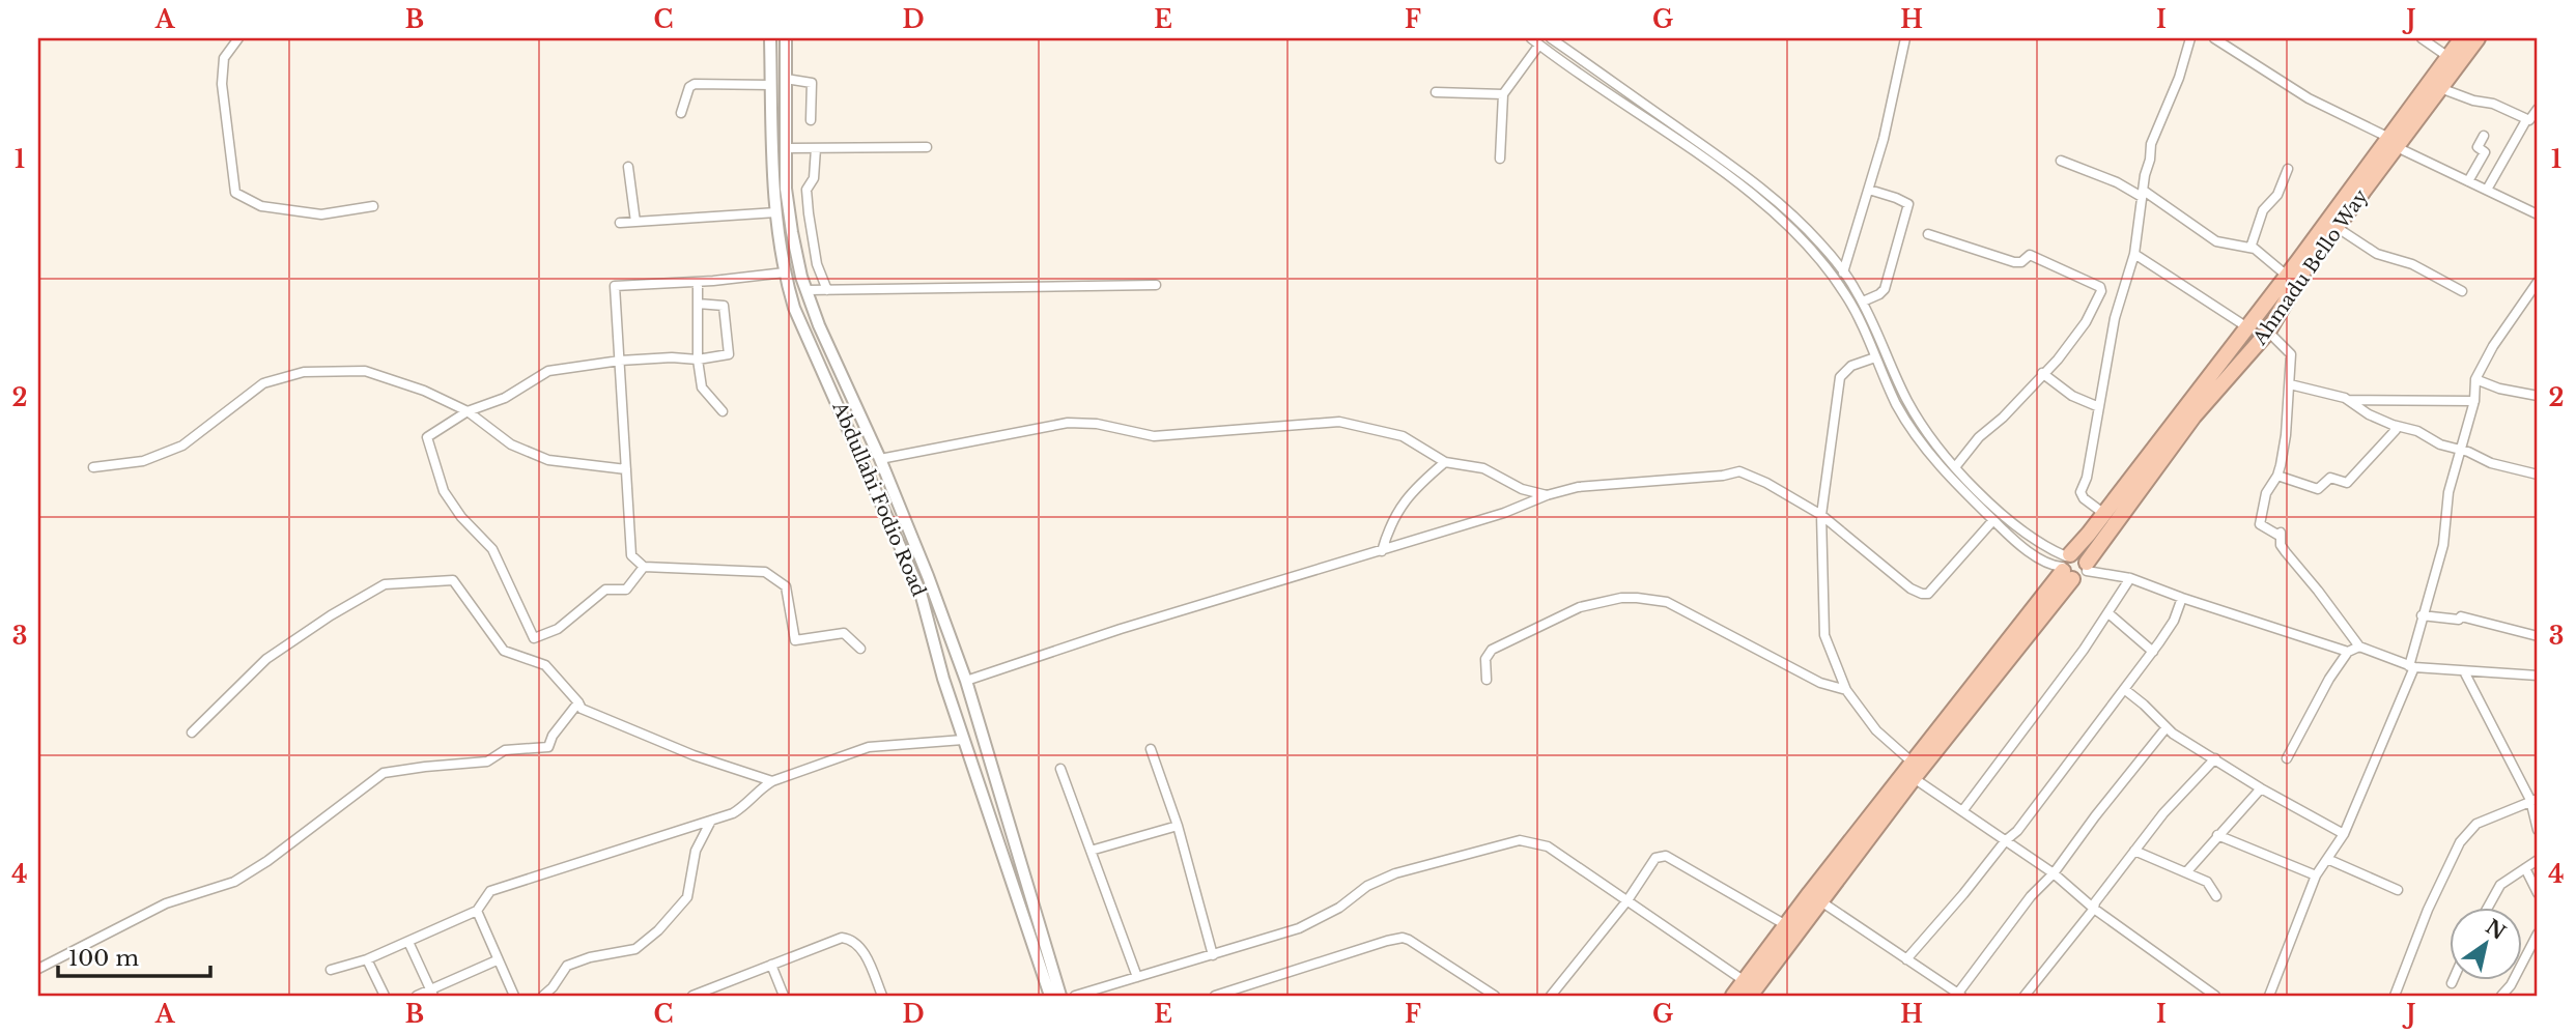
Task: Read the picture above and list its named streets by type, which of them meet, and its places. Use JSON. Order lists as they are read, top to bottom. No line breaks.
{"streets":{"highway":["Ahmadu Bello Way"],"main road":["Abdullahi Fodio Road"]},"scale_bar":"100 m","north":"top right","grid":{"columns":["A","B","C","D","E","F","G","H","I","J"],"rows":["1","2","3","4"]}}
